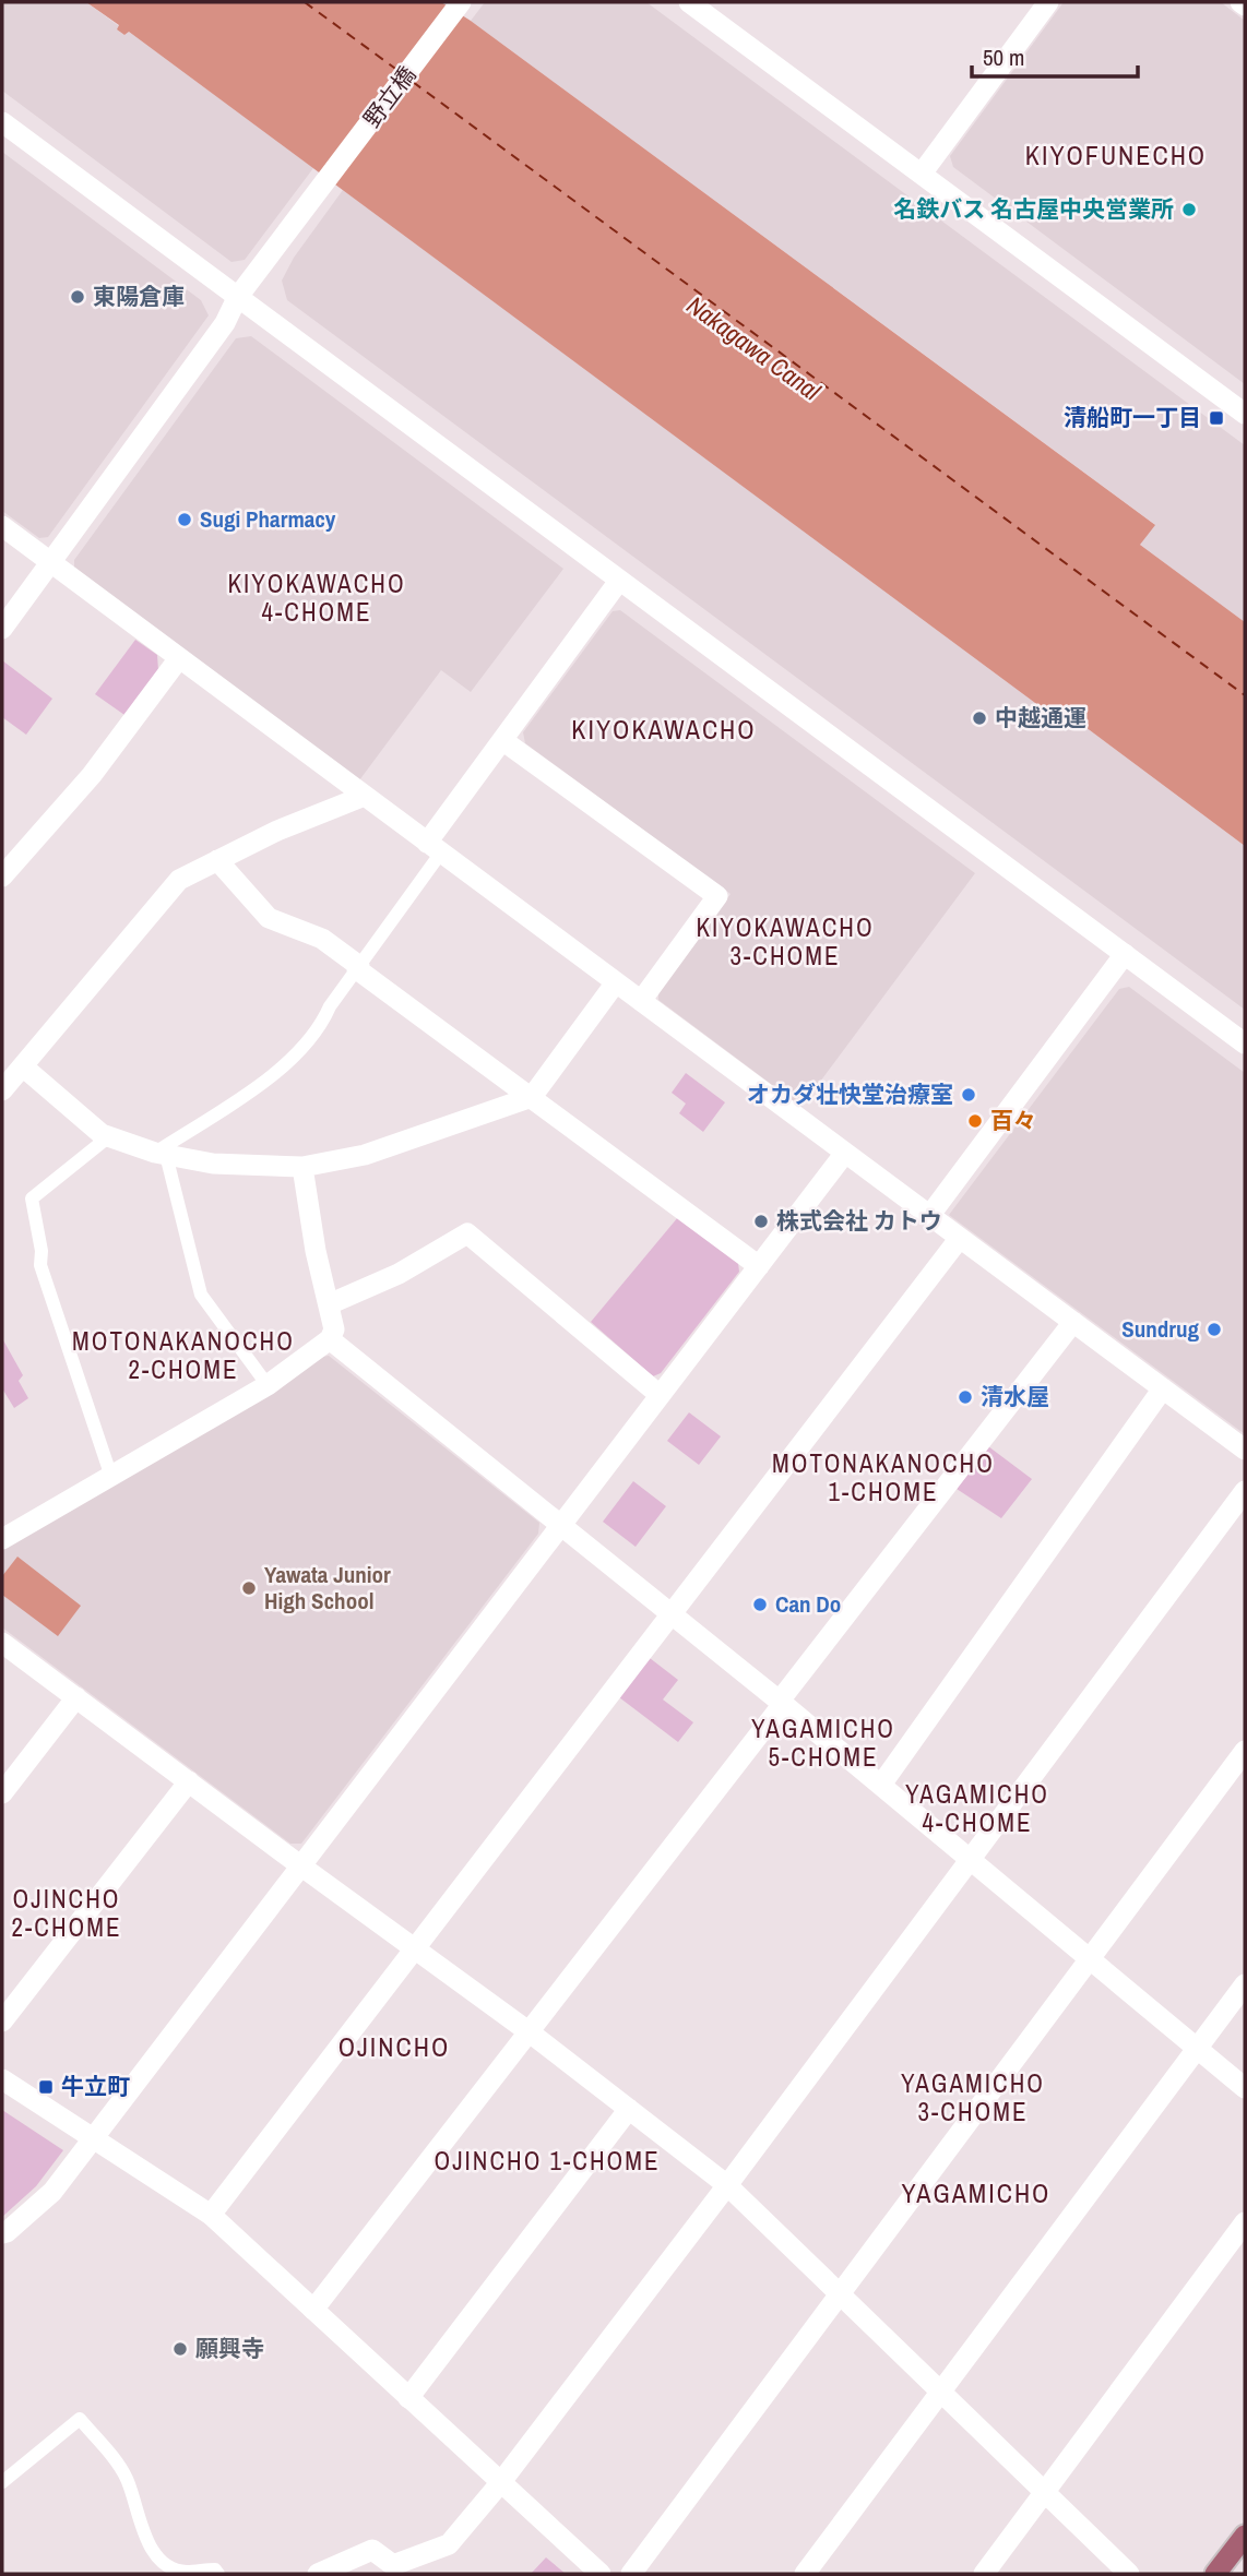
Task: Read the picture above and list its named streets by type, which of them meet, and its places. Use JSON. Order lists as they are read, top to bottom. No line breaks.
{"streets":{"street":["野立橋"]},"districts":["KIYOFUNECHO","KIYOKAWACHO 4-CHOME","KIYOKAWACHO","KIYOKAWACHO 3-CHOME","MOTONAKANOCHO 2-CHOME","MOTONAKANOCHO 1-CHOME","YAGAMICHO 5-CHOME","YAGAMICHO 4-CHOME","OJINCHO 2-CHOME","OJINCHO","YAGAMICHO 3-CHOME","OJINCHO 1-CHOME","YAGAMICHO"],"water":["Nakagawa Canal"],"places":{"other":["名鉄バス 名古屋中央営業所","東陽倉庫","Sugi Pharmacy","中越通運","オカダ壮快堂治療室","百々","株式会社 カトウ","Sundrug","清水屋","Yawata Junior High School","Can Do","願興寺"],"transit":["清船町一丁目","牛立町"]},"scale_bar":"50 m"}
